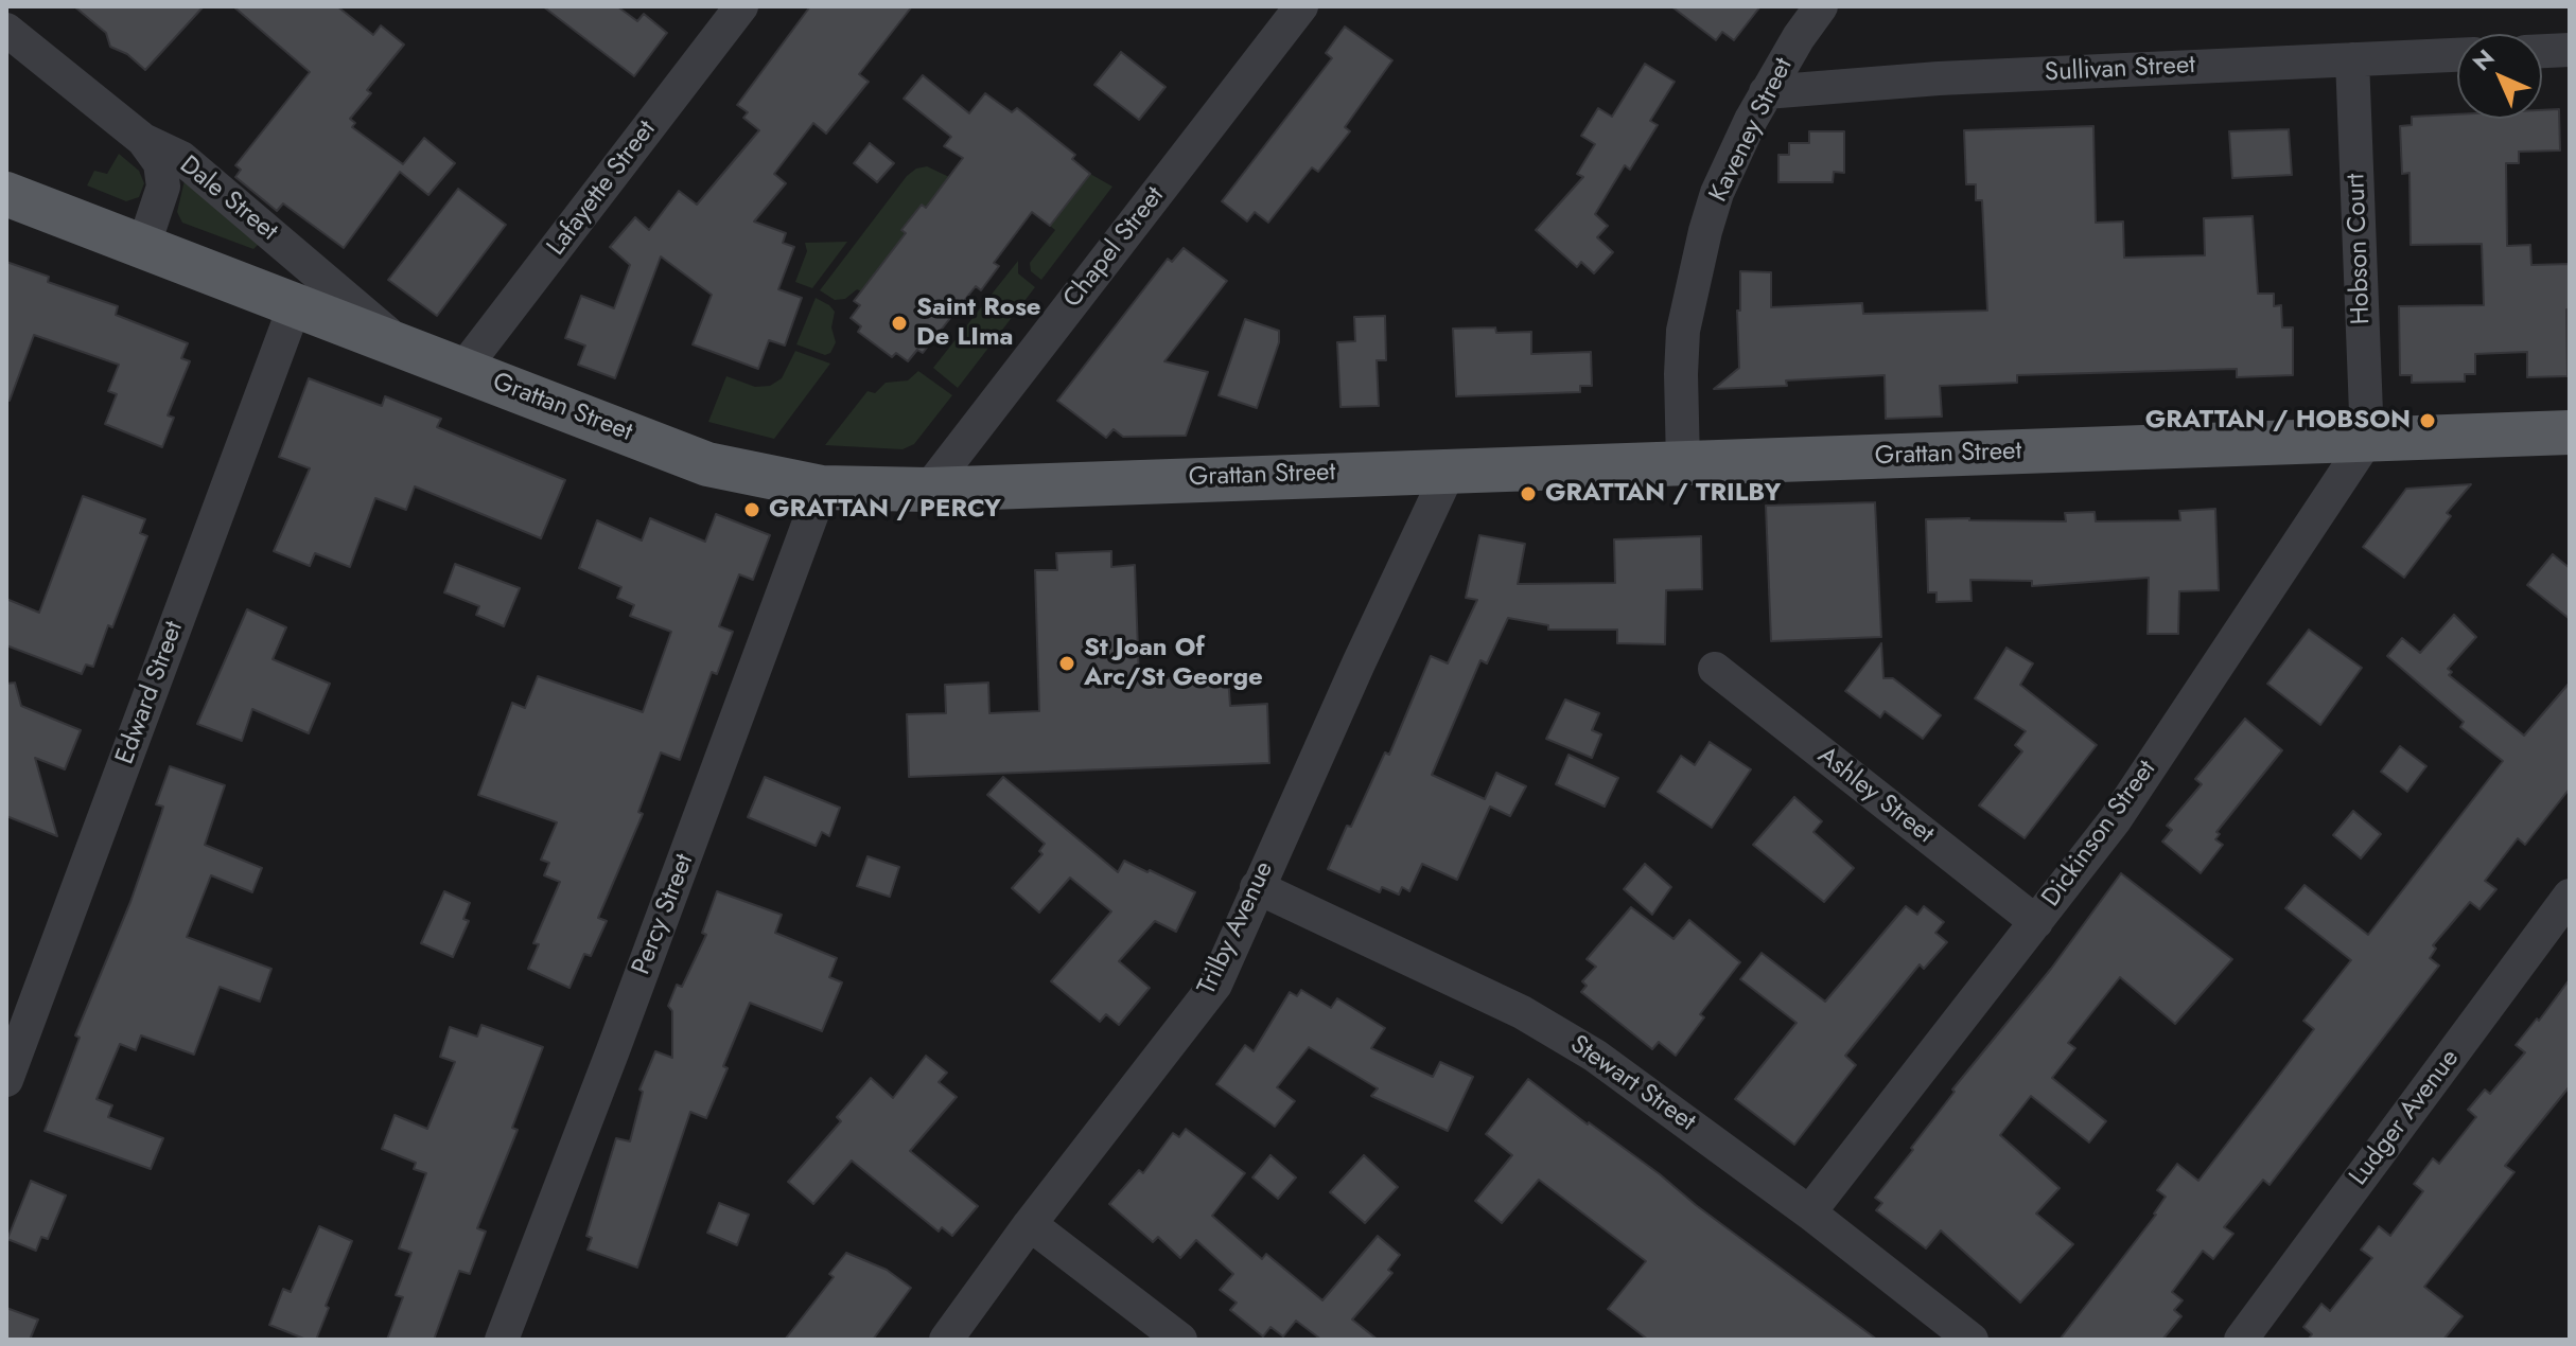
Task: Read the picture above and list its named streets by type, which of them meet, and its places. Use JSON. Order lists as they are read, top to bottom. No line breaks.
{"streets":{"main road":["Grattan Street"],"street":["Sullivan Street","Kaveney Street","Lafayette Street","Dale Street","Chapel Street","Hobson Court","Edward Street","Ashley Street","Dickinson Street","Percy Street","Trilby Avenue","Stewart Street","Ludger Avenue"]},"crossings":[["Sullivan Street","Kaveney Street"],["Sullivan Street","Hobson Court"],["Kaveney Street","Grattan Street"],["Lafayette Street","Grattan Street"],["Dale Street","Grattan Street"],["Chapel Street","Grattan Street"],["Hobson Court","Grattan Street"],["Hobson Court","Dickinson Street"],["Grattan Street","Edward Street"],["Grattan Street","Dickinson Street"],["Grattan Street","Percy Street"],["Grattan Street","Trilby Avenue"],["Ashley Street","Dickinson Street"],["Dickinson Street","Stewart Street"],["Trilby Avenue","Stewart Street"]],"places":["Saint Rose De LIma","GRATTAN / HOBSON","GRATTAN / TRILBY","GRATTAN / PERCY","St Joan Of Arc/St George"],"north":"top left"}
